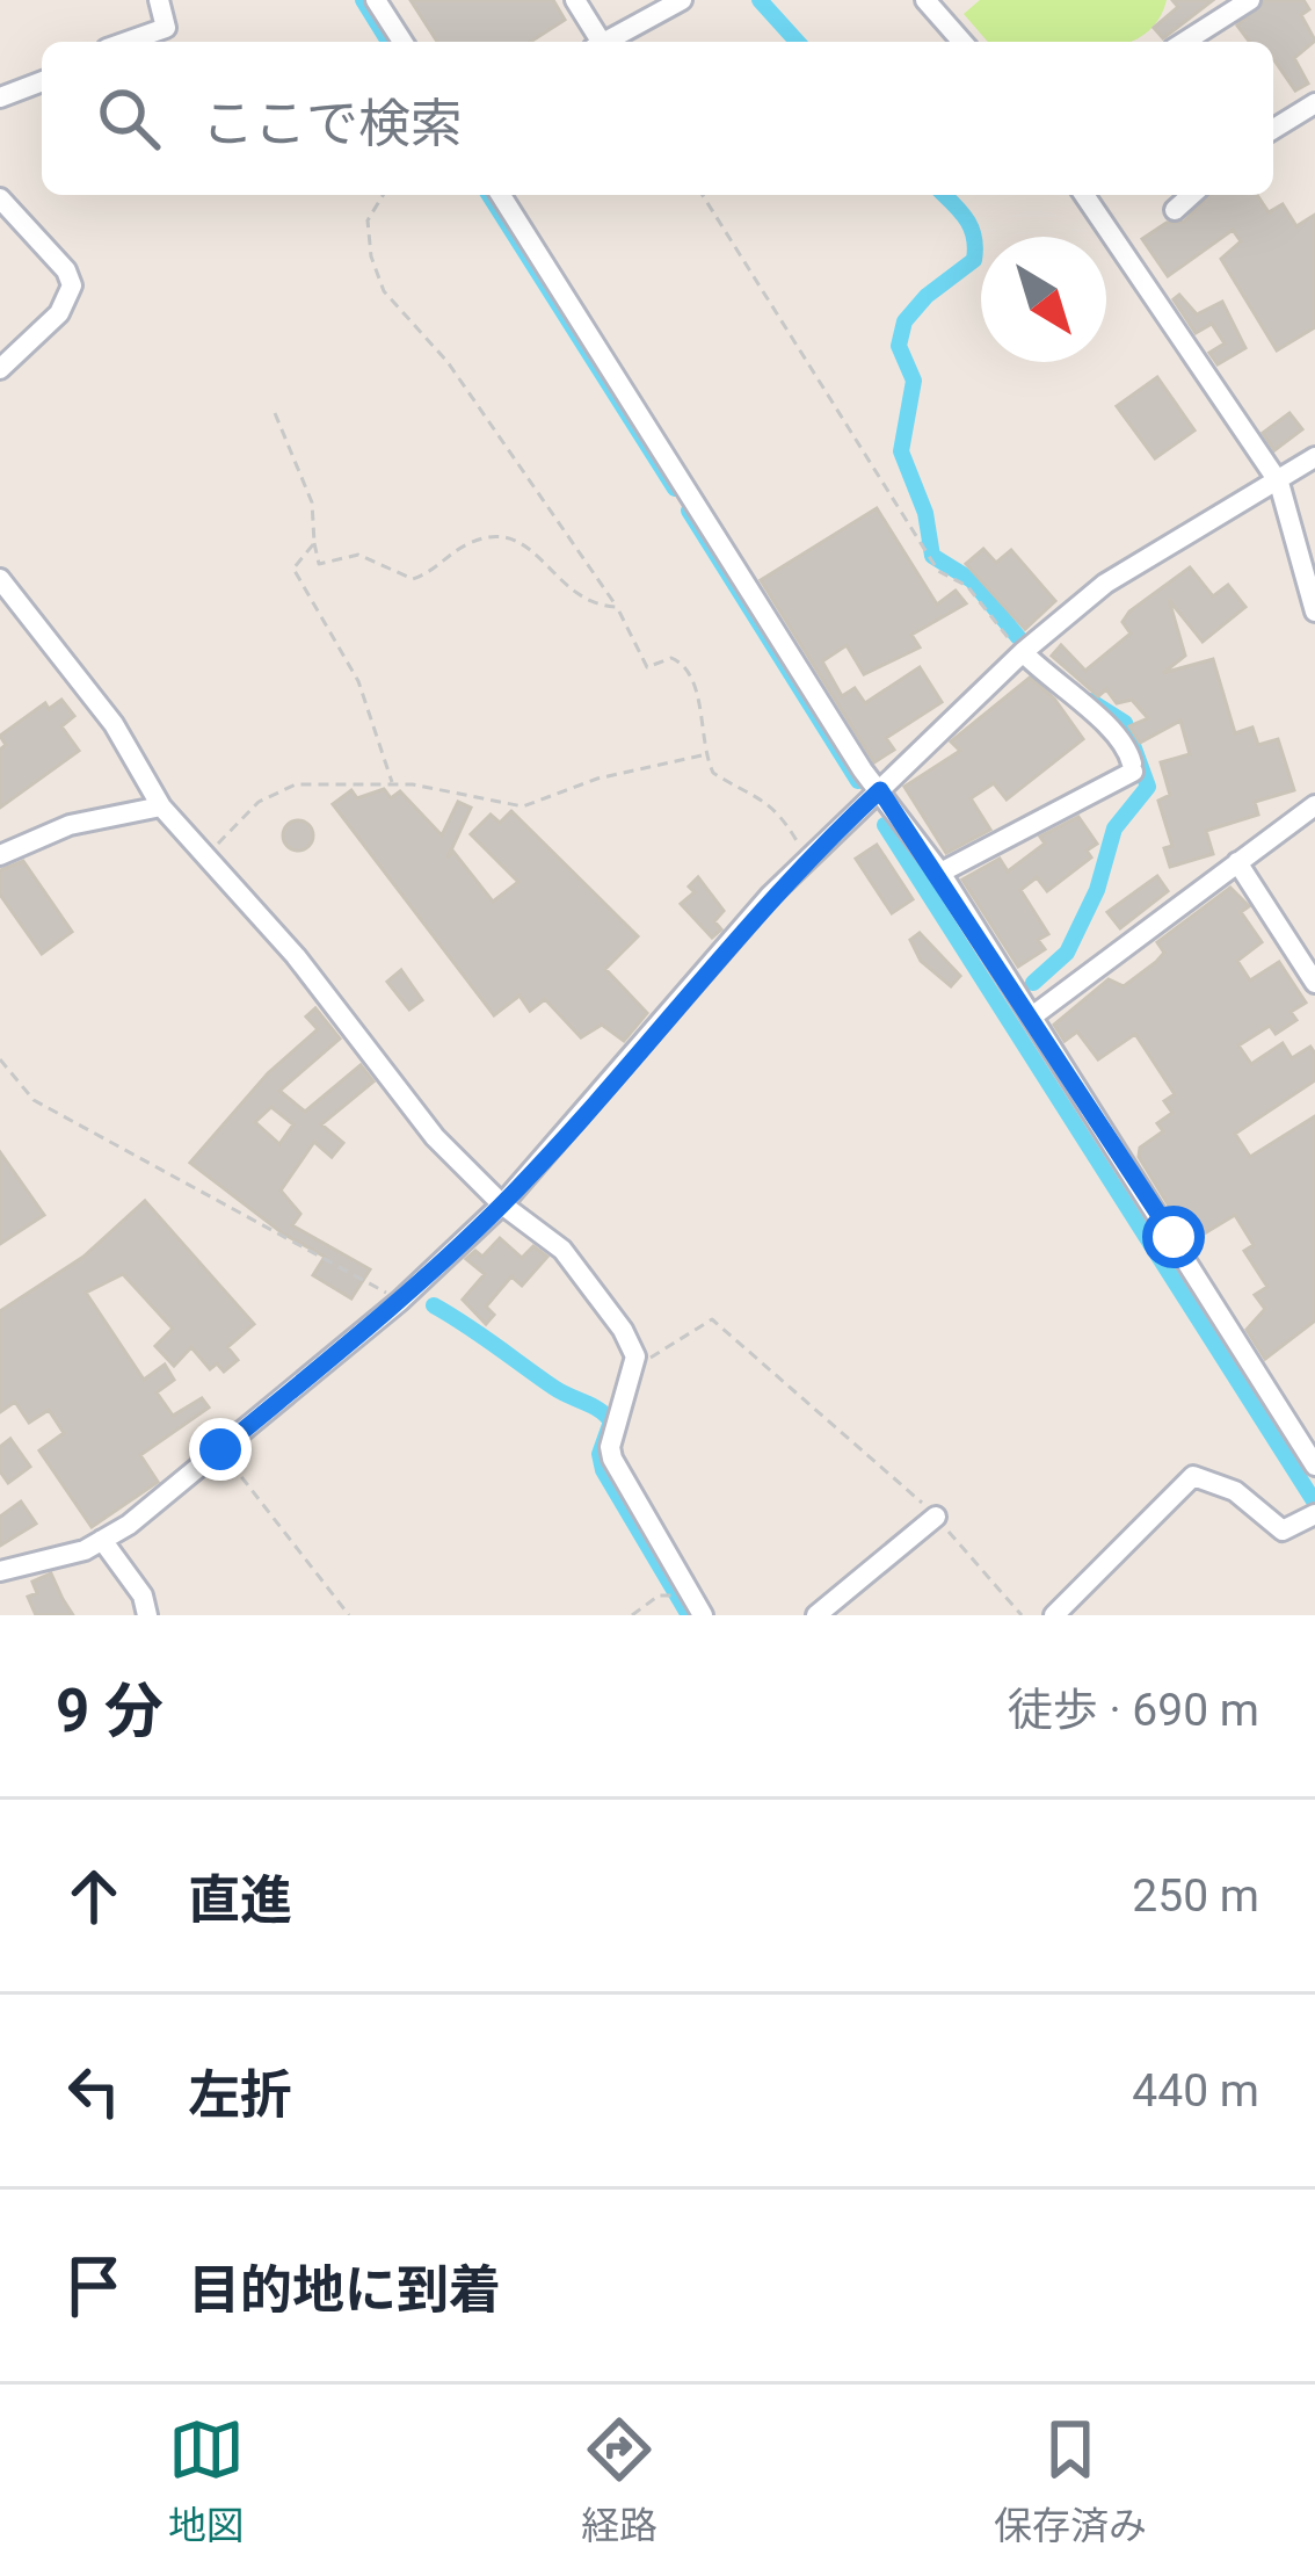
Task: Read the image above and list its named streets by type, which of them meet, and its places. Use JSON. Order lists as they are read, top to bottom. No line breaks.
{"north":"bottom right","page":{"search":"ここで検索","heading":["9 分","徒歩 · 690 m"],"list":[["直進","250 m"],["左折","440 m"],"目的地に到着"],"nav":["地図","経路","保存済み"]}}
